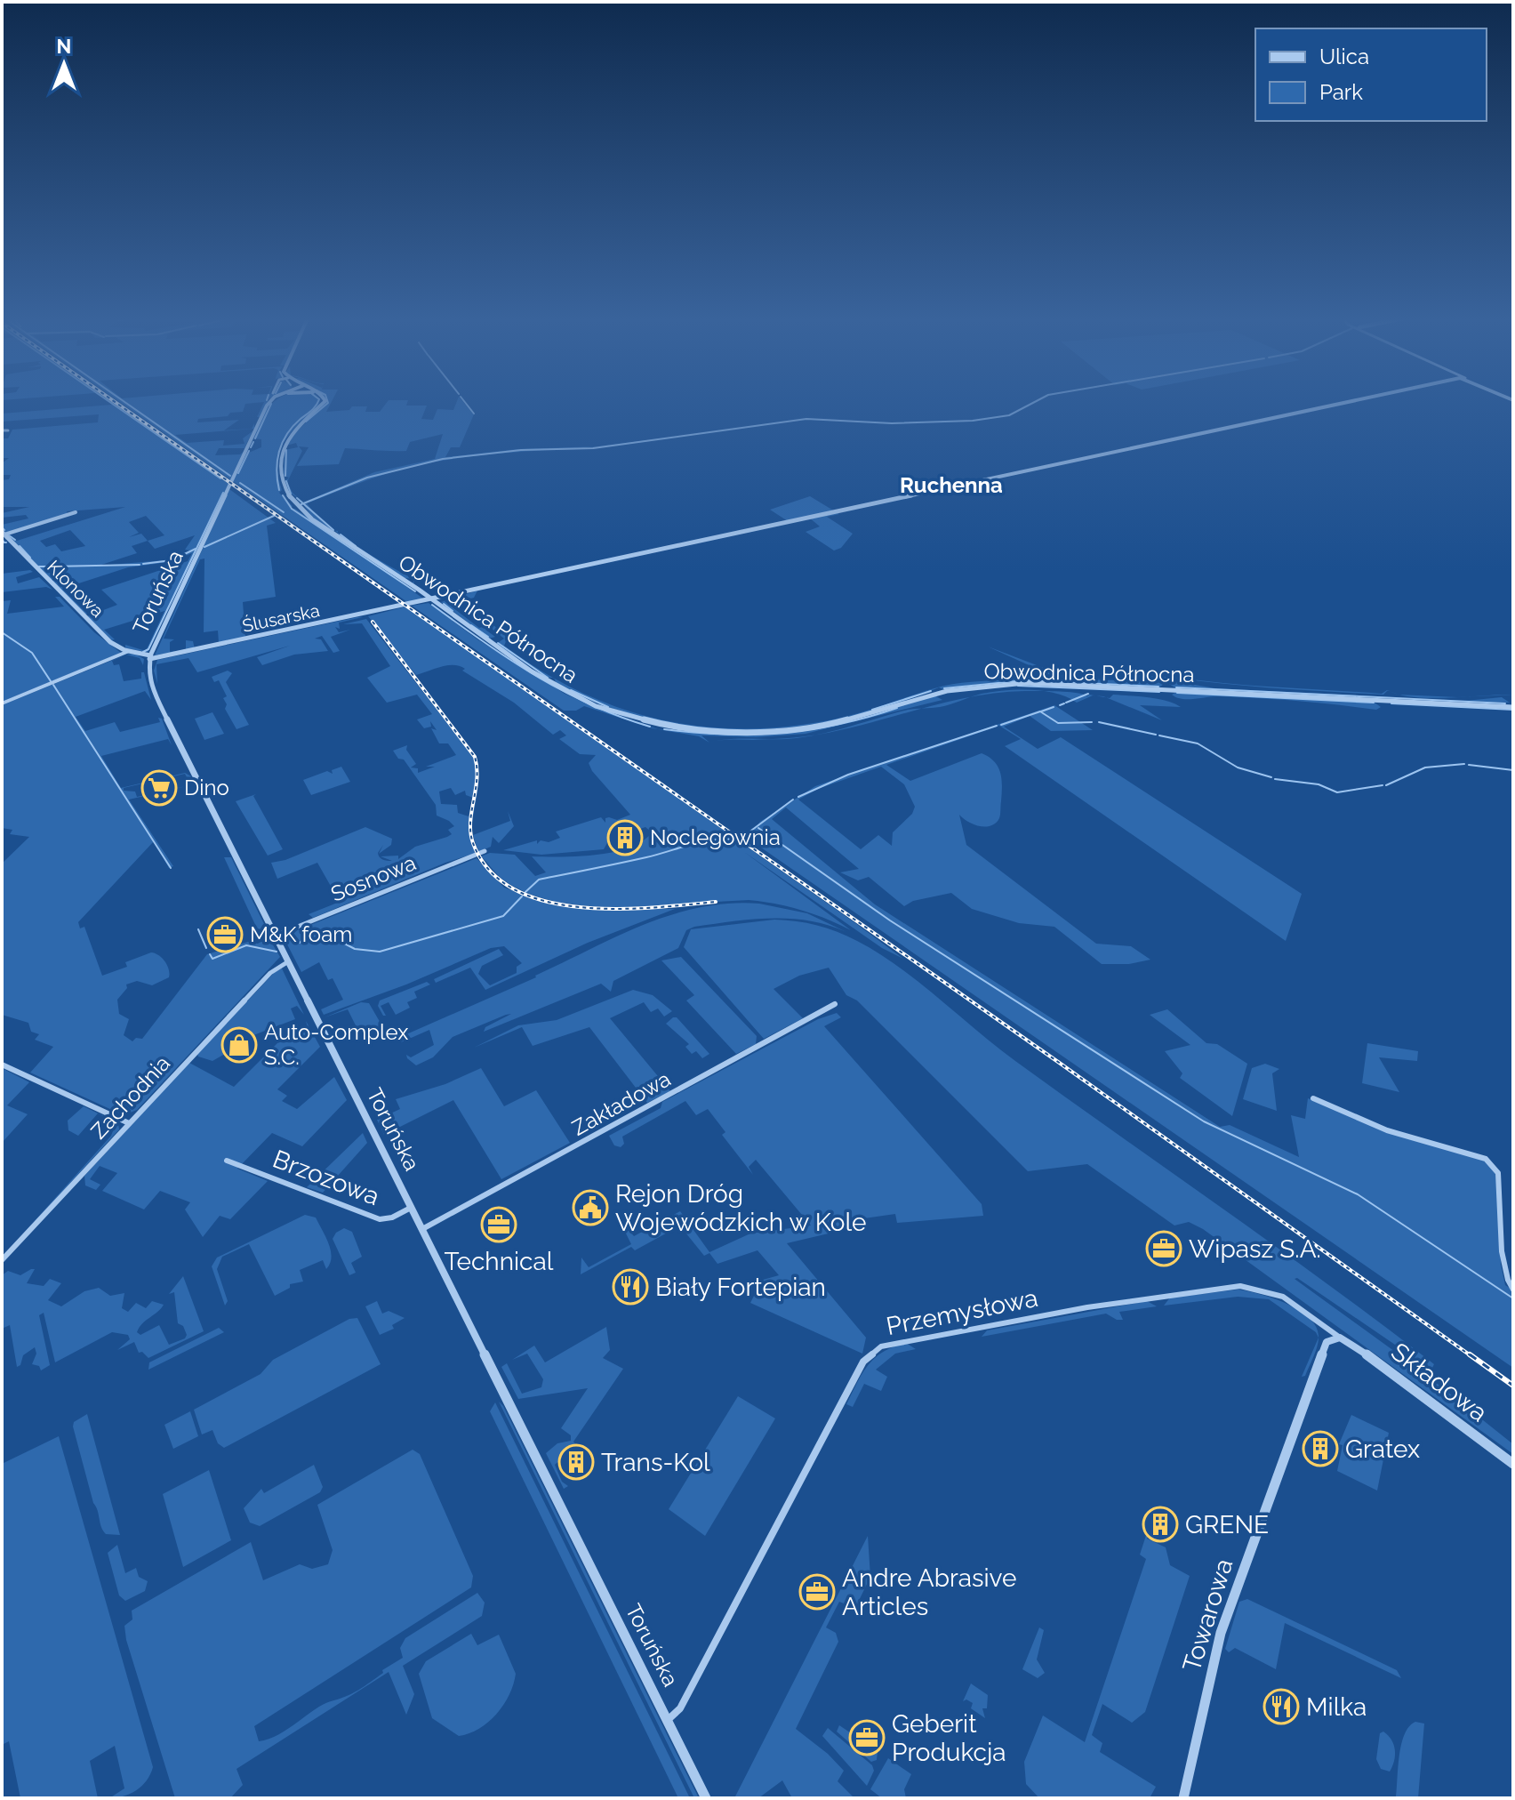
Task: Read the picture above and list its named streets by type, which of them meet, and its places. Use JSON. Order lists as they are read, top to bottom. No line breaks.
{"streets":{"street":["Klonowa","Toruńska","Ślusarska","Obwodnica Północna","Sosnowa","Zachodnia","Zakładowa","Brzozowa","Przemysłowa","Składowa","Towarowa"]},"crossings":[["Klonowa","Toruńska"],["Klonowa","Ślusarska"],["Toruńska","Ślusarska"],["Toruńska","Sosnowa"],["Toruńska","Zachodnia"],["Toruńska","Zakładowa"],["Toruńska","Brzozowa"],["Toruńska","Przemysłowa"],["Ślusarska","Obwodnica Północna"],["Przemysłowa","Składowa"],["Przemysłowa","Towarowa"],["Składowa","Towarowa"]],"districts":["Ruchenna"],"places":{"supermarket":["Dino"],"building":["Noclegownia","Gratex","Trans-Kol","GRENE"],"office":["M&K foam","Technical","Wipasz S.A.","Andre Abrasive Articles","Geberit Produkcja"],"shop":["Auto-Complex S.C."],"public building":["Rejon Dróg Wojewódzkich w Kole"],"restaurant":["Biały Fortepian","Milka"]},"legend":["Ulica","Park"],"north":"top"}
